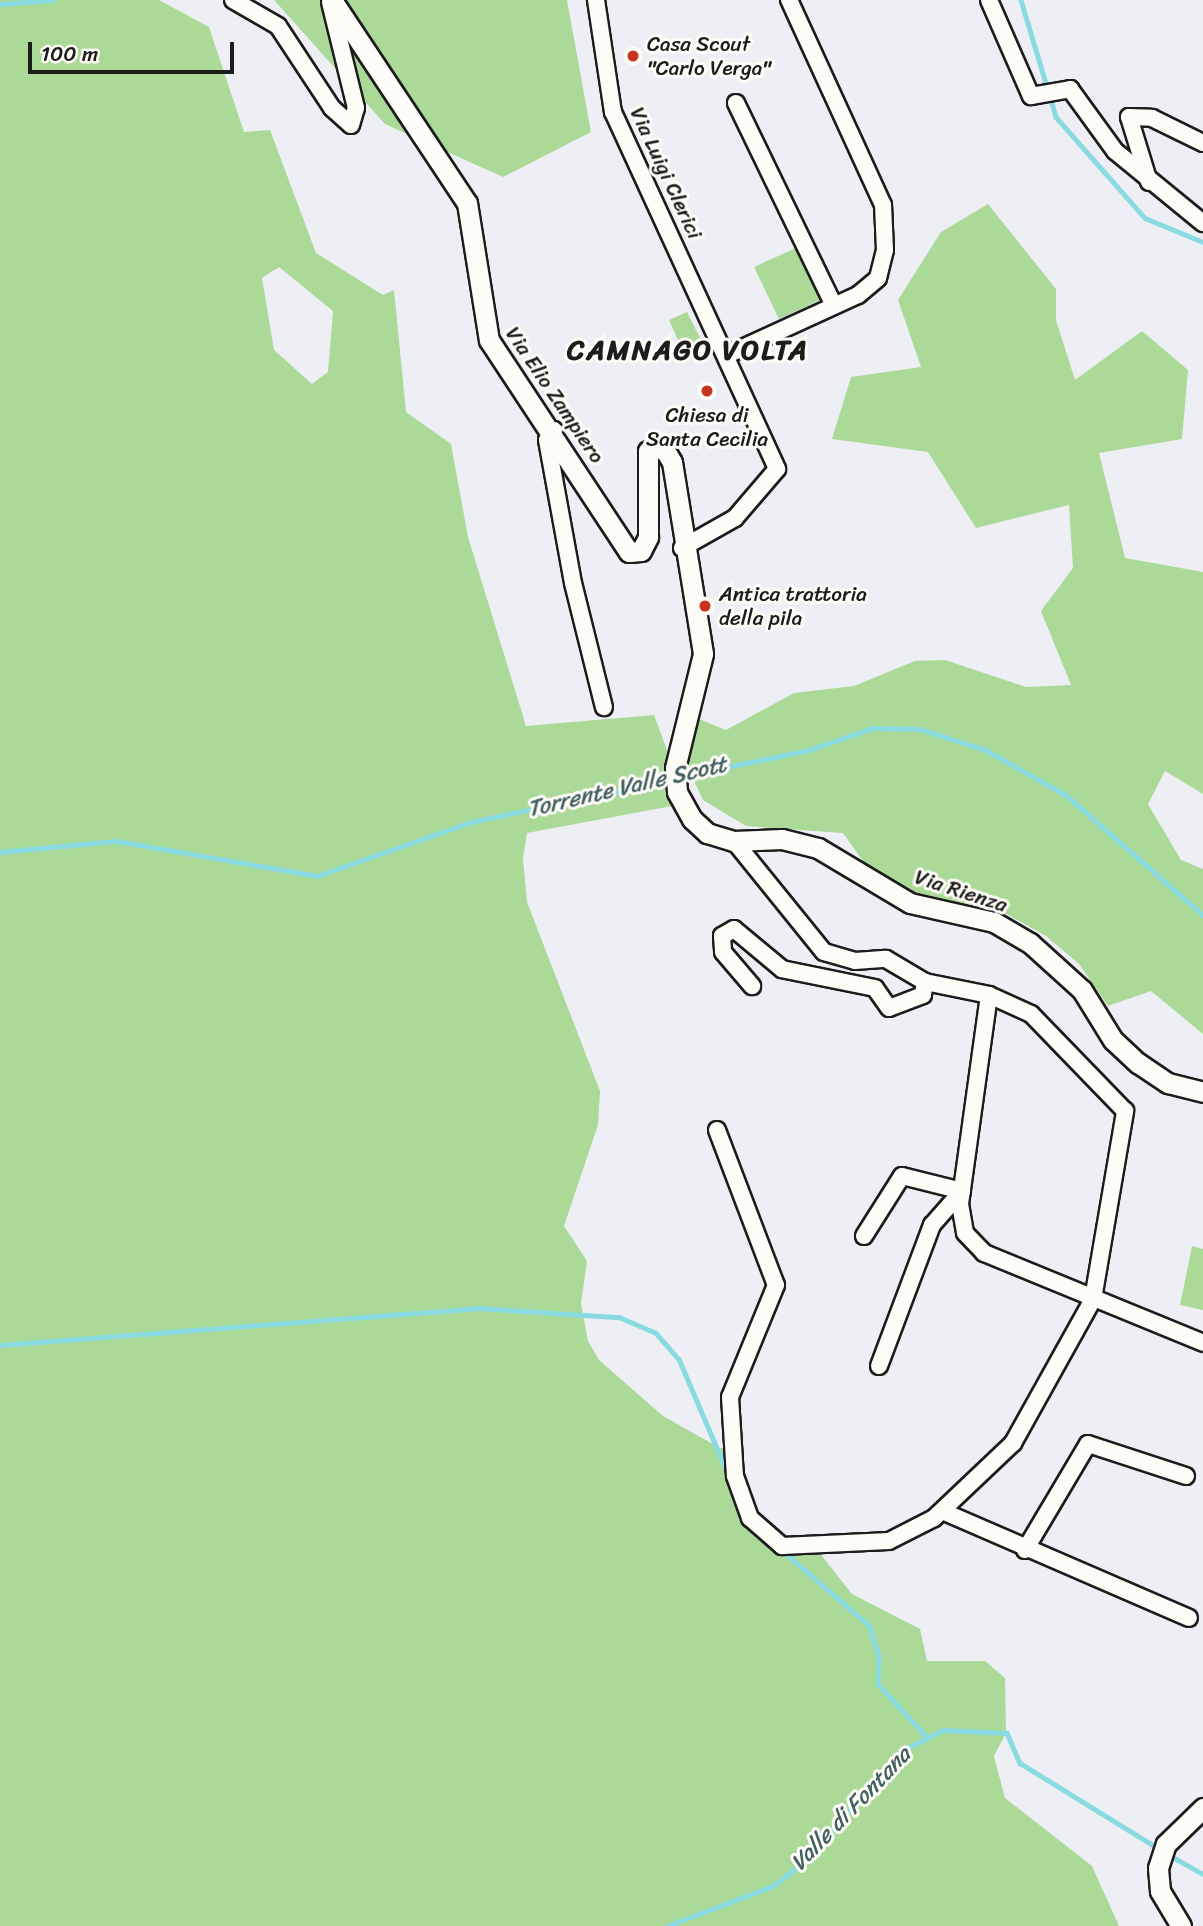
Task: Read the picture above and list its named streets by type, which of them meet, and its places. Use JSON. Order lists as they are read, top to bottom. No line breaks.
{"streets":{"street":["Via Luigi Clerici","Via Elio Zampiero","Via Rienza"]},"crossings":[["Via Luigi Clerici","Via Elio Zampiero"],["Via Luigi Clerici","Via Rienza"],["Via Elio Zampiero","Via Rienza"]],"districts":["CAMNAGO VOLTA"],"water":["Torrente Valle Scott","Valle di Fontana"],"places":["Casa Scout \"Carlo Verga\"","Chiesa di Santa Cecilia","Antica trattoria della pila"],"scale_bar":"100 m"}
